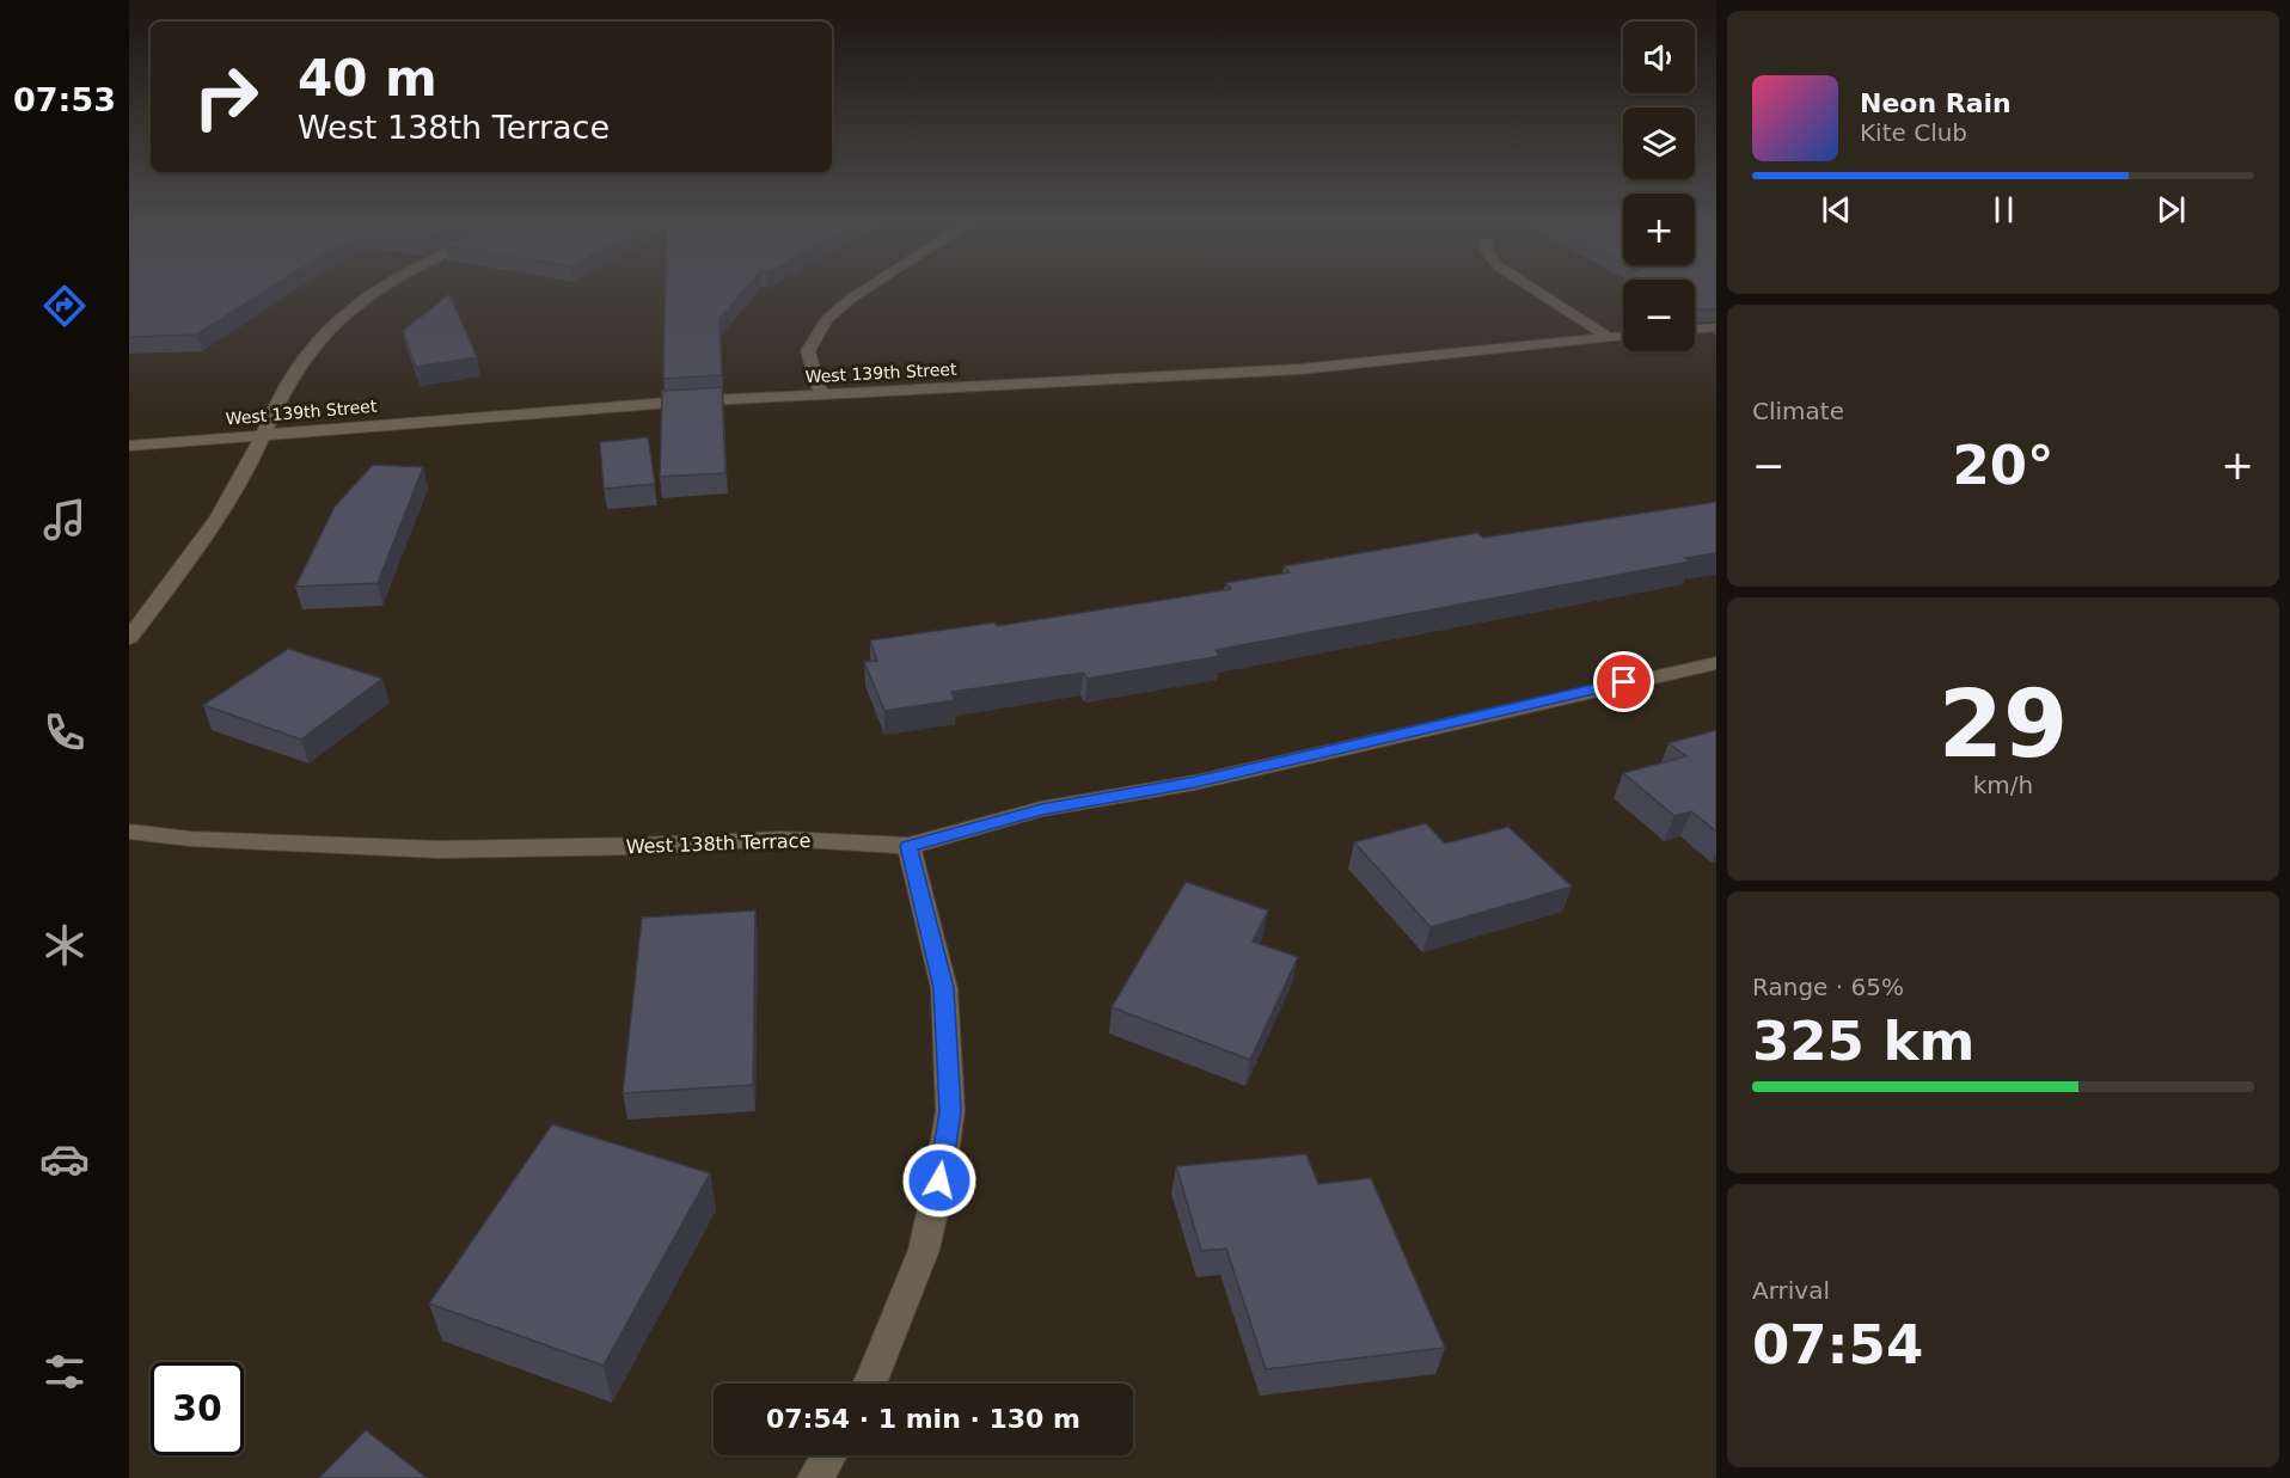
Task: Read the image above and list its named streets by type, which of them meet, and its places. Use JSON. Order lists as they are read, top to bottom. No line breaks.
{"streets":{"street":["West 139th Street","West 138th Terrace"]},"page":{"tabs":"07:53","map_buttons":["+","−"],"turn":["40 m","West 138th Terrace"],"song":["Neon Rain","Kite Club"],"tile":["Climate",["29","km/h"],["Range · 65%","325 km"],["Arrival","07:54"]],"heat":["−","20°","+"],"limit":"30","trip":"07:54 · 1 min · 130 m"}}
